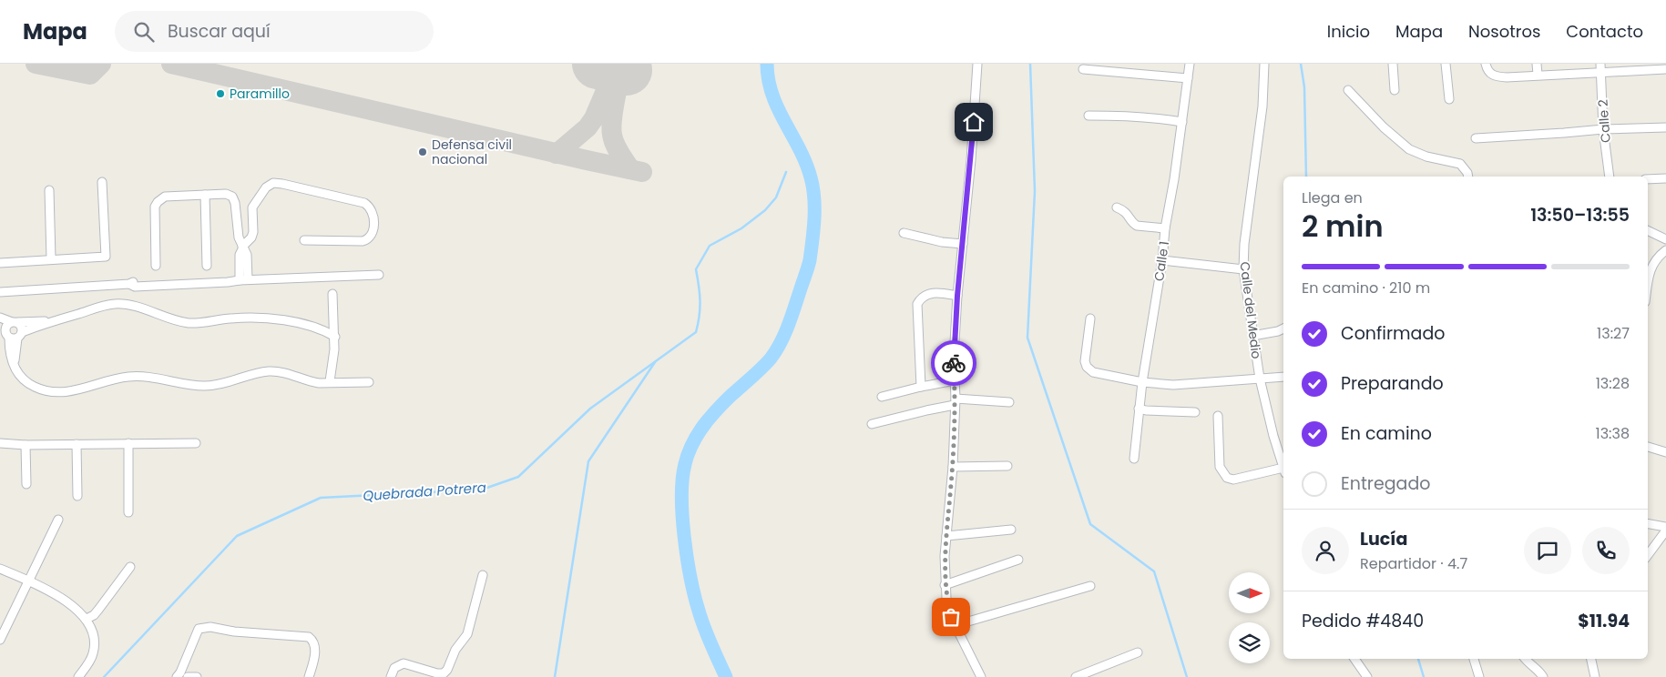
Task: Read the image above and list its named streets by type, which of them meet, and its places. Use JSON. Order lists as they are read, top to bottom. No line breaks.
{"streets":{"street":["Calle 2","Calle 1","Calle del Medio"]},"water":["Quebrada Potrera"],"places":["Paramillo","Defensa civil nacional"],"north":"right","page":{"header":"Mapa","search":"Buscar aquí","nav":["Inicio","Mapa","Nosotros","Contacto"],"heading":["2 min","Llega en","13:50–13:55"],"panel":["Lucía","Repartidor · 4.7","Pedido #4840","$11.94"],"bar":"En camino · 210 m","list":[["Confirmado","13:27"],["Preparando","13:28"],["En camino","13:38"],"Entregado"]}}
